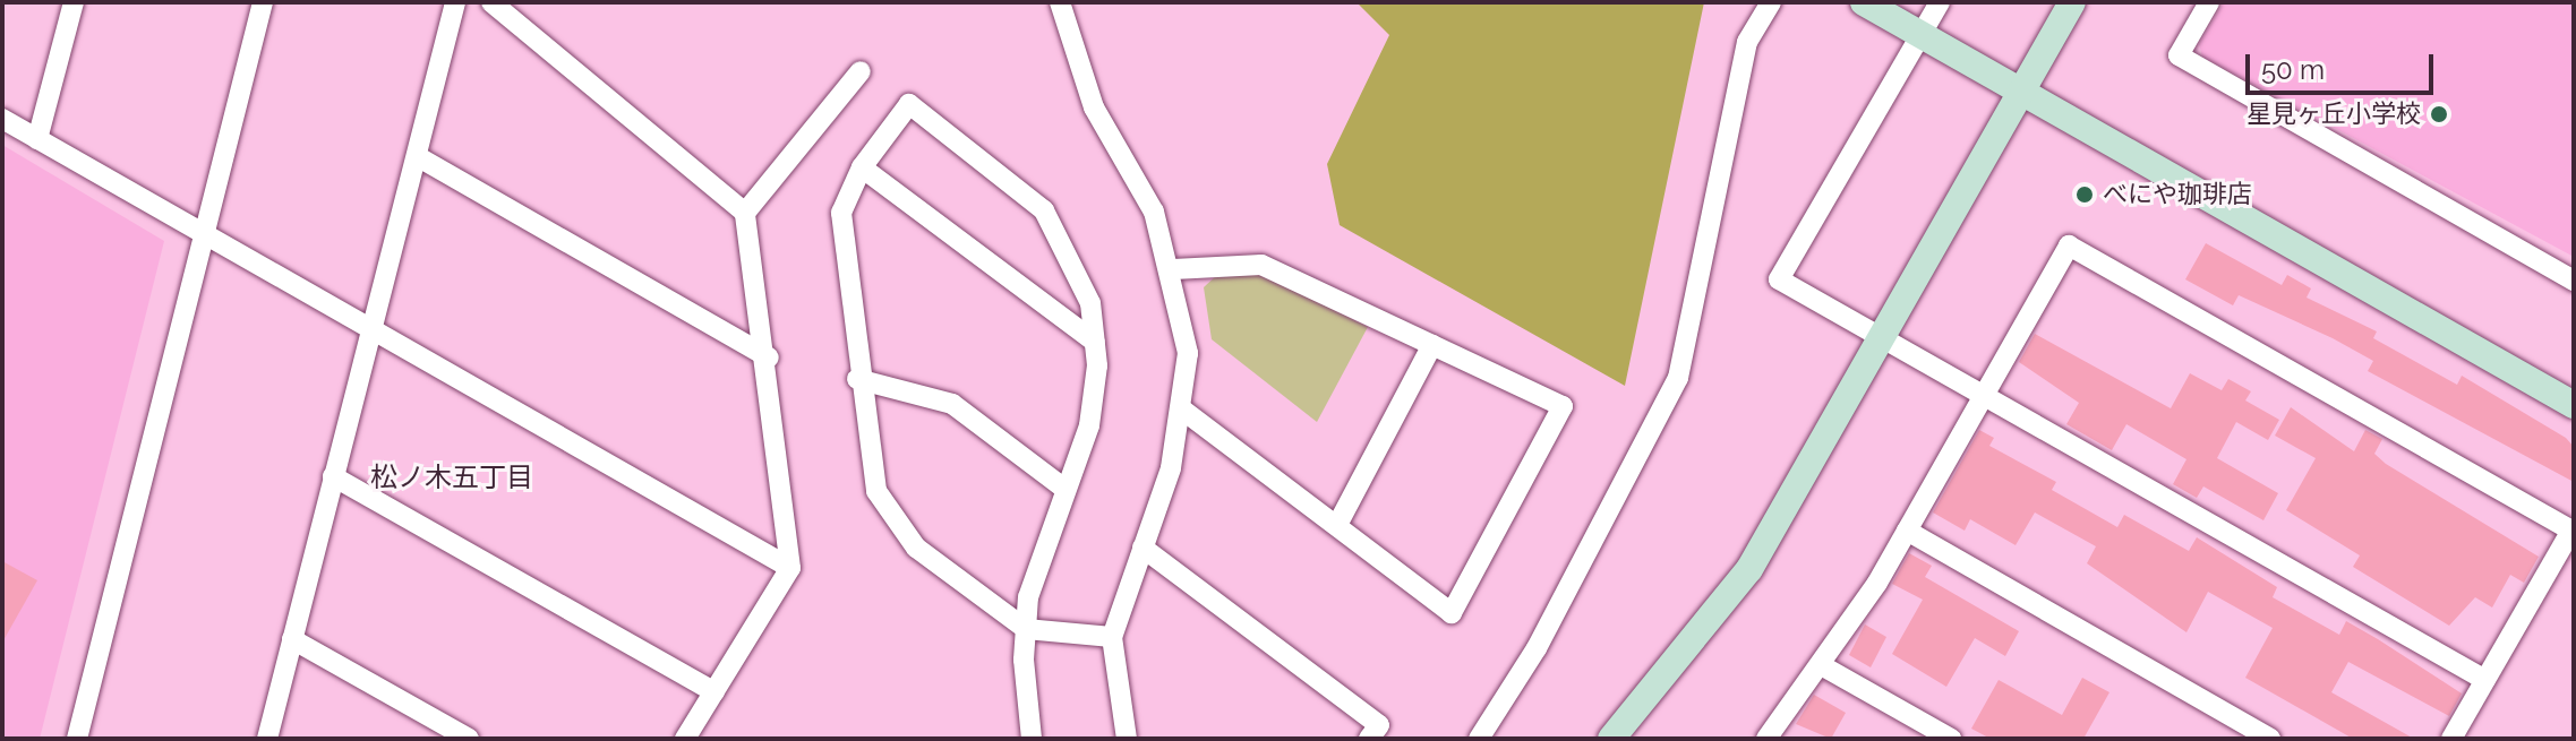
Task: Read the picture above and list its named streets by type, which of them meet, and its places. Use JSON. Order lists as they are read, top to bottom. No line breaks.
{"districts":["松ノ木五丁目"],"places":["星見ヶ丘小学校","べにや珈琲店"],"scale_bar":"50 m"}
